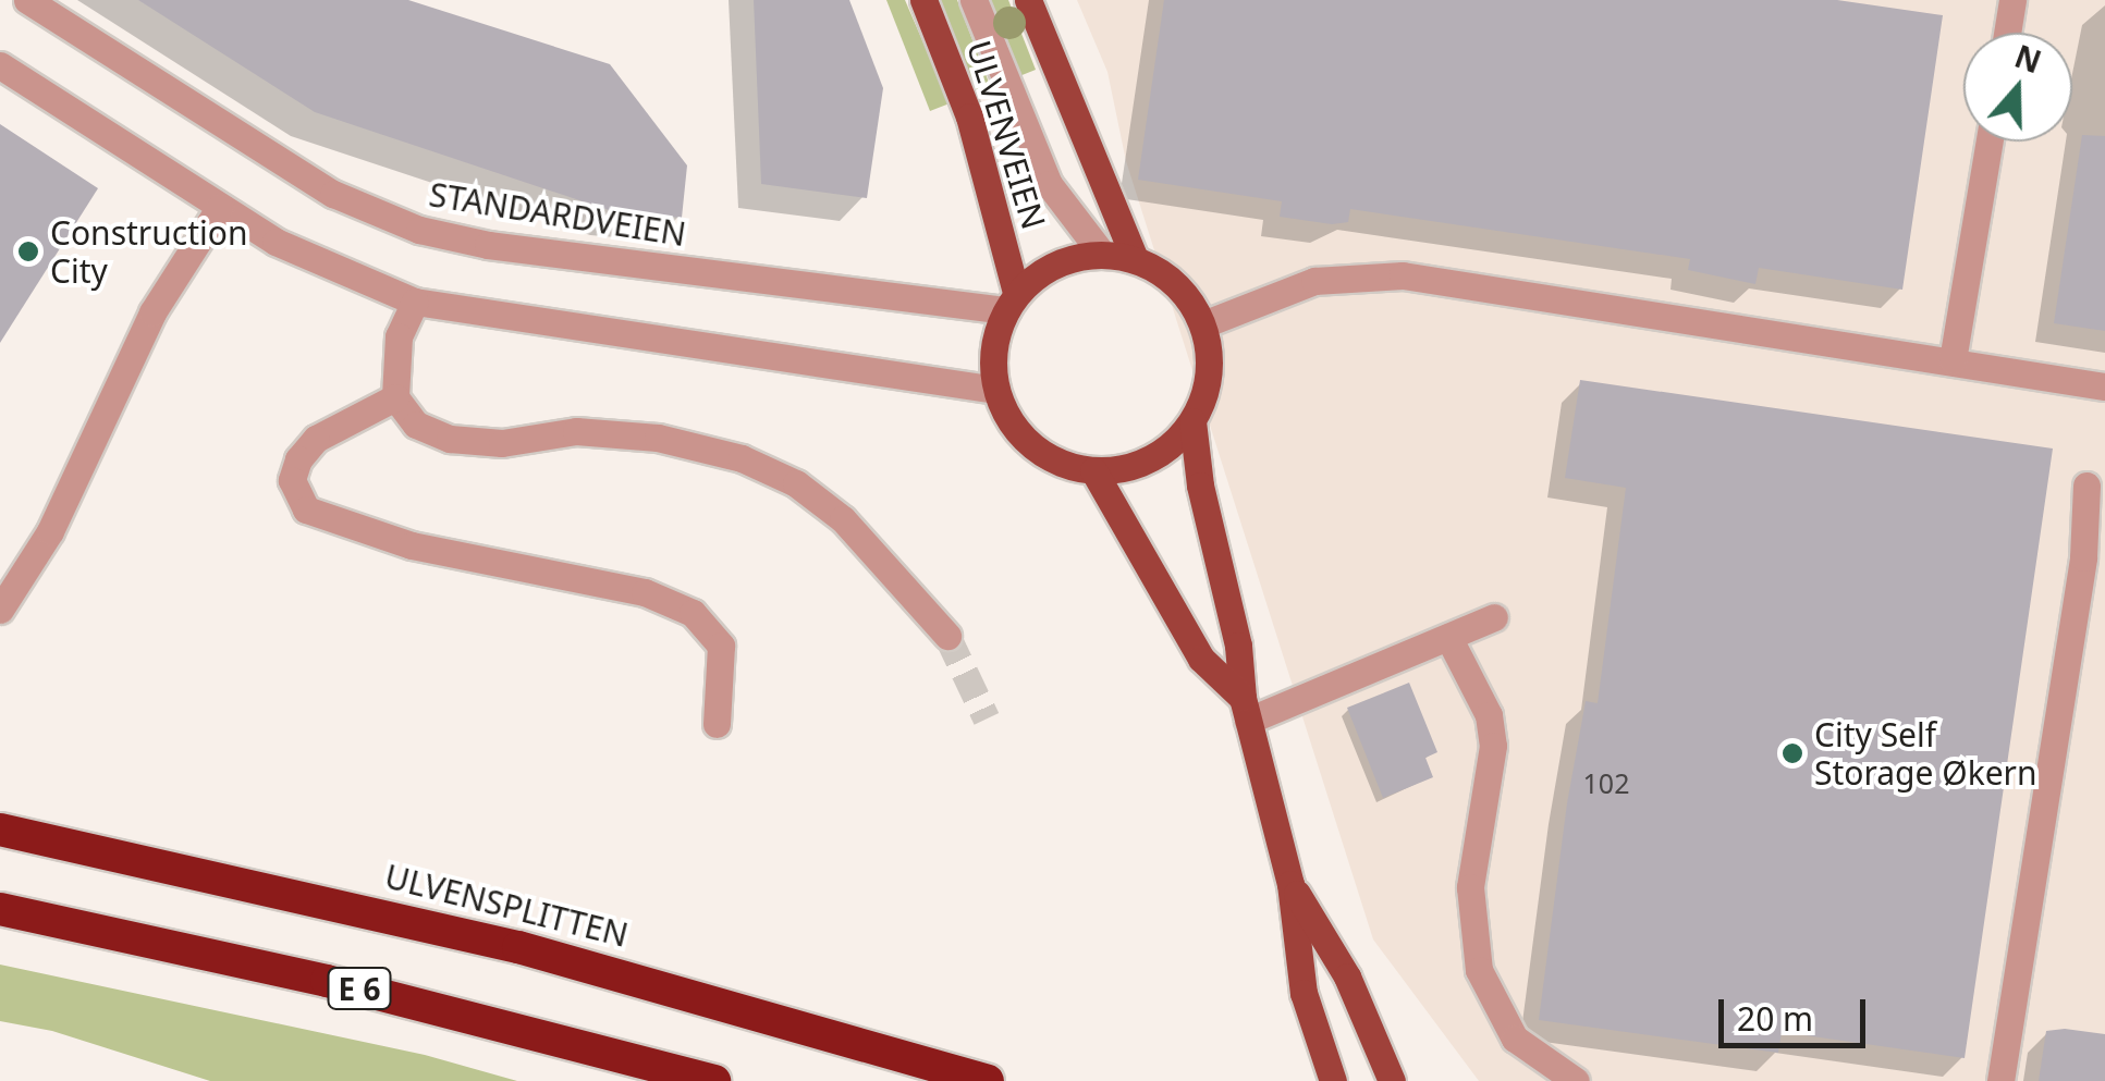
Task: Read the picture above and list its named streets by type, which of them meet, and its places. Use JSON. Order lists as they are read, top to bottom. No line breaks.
{"streets":{"highway":["ULVENSPLITTEN","E 6"],"main road":["ULVENVEIEN"],"street":["STANDARDVEIEN"]},"crossings":[["ULVENVEIEN","STANDARDVEIEN"]],"places":["Construction City","City Self Storage Økern"],"house_numbers":["102"],"scale_bar":"20 m","north":"top"}
